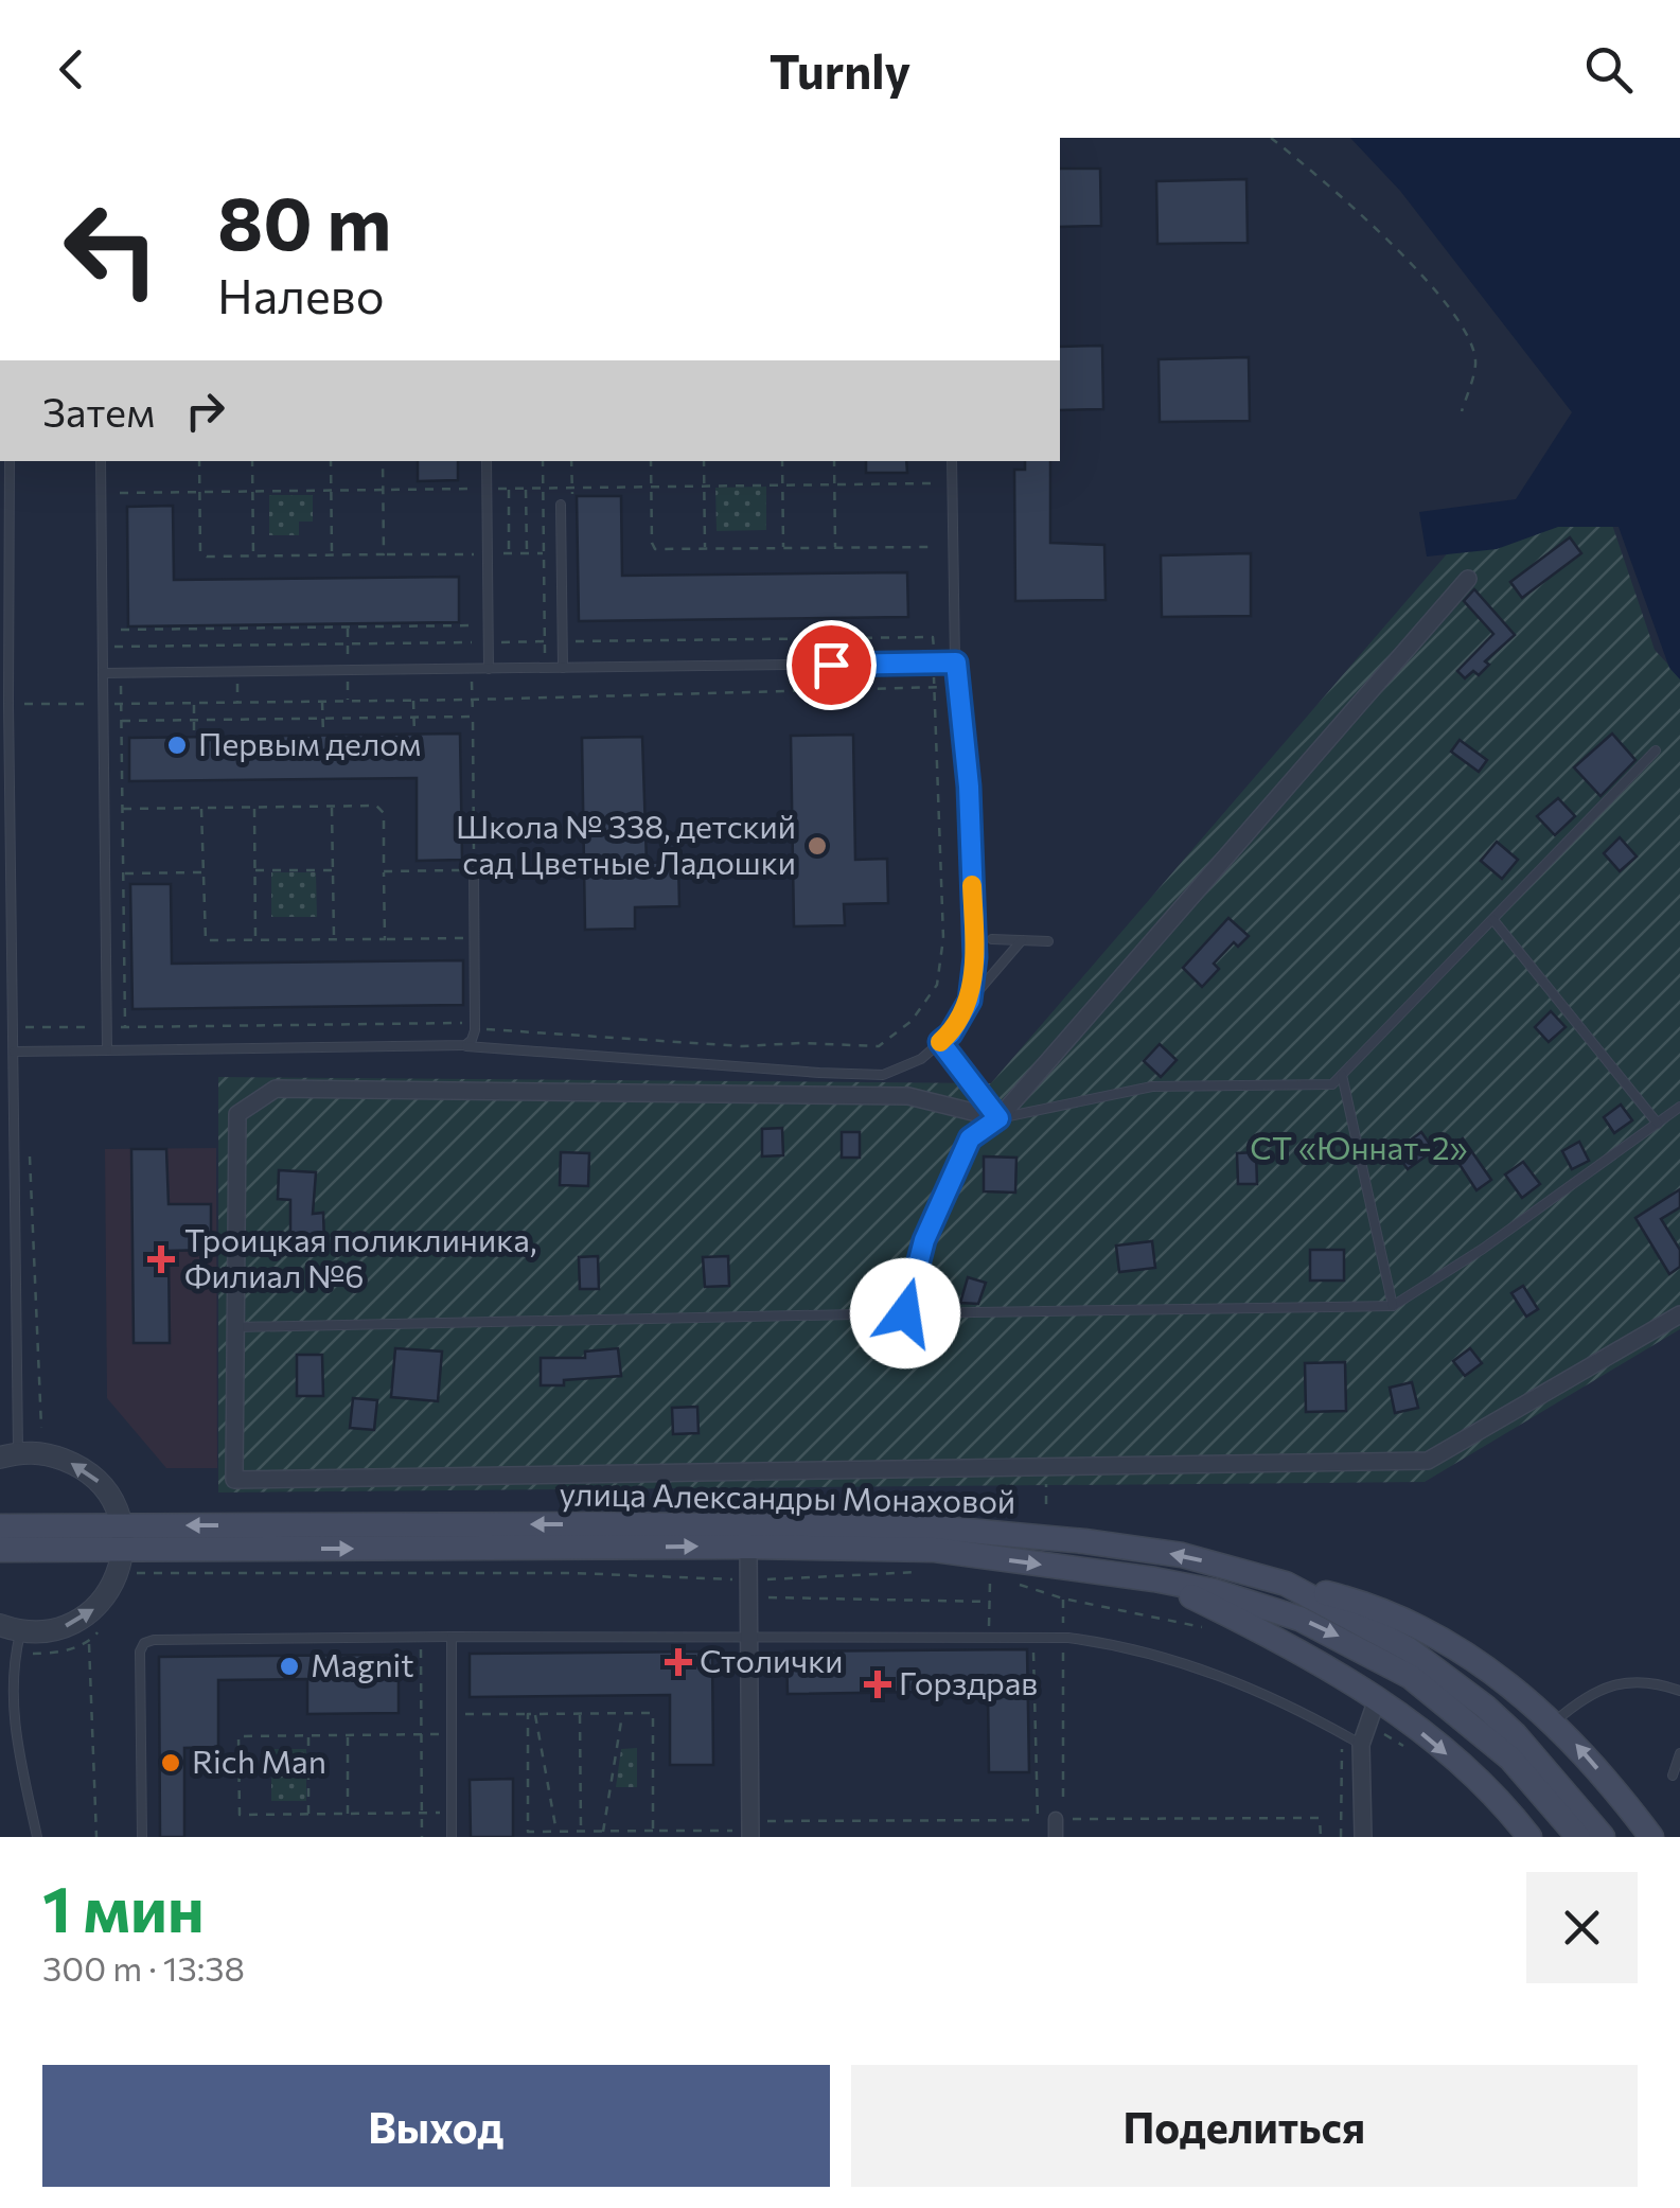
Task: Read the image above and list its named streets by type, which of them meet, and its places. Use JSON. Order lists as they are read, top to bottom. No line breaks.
{"streets":{"main road":["улица Александры Монаховой"]},"parks":["СТ «Юннат-2»"],"places":{"other":["Первым делом","Школа № 338, детский сад Цветные Ладошки","Magnit","Rich Man"],"health":["Троицкая поликлиника, Филиал №6","Столички","Горздрав"]},"page":{"header":"Turnly","turn":["80 m","Налево"],"then":"Затем","heading":["1 мин","300 m · 13:38"],"buttons":["Выход","Поделиться"]}}
